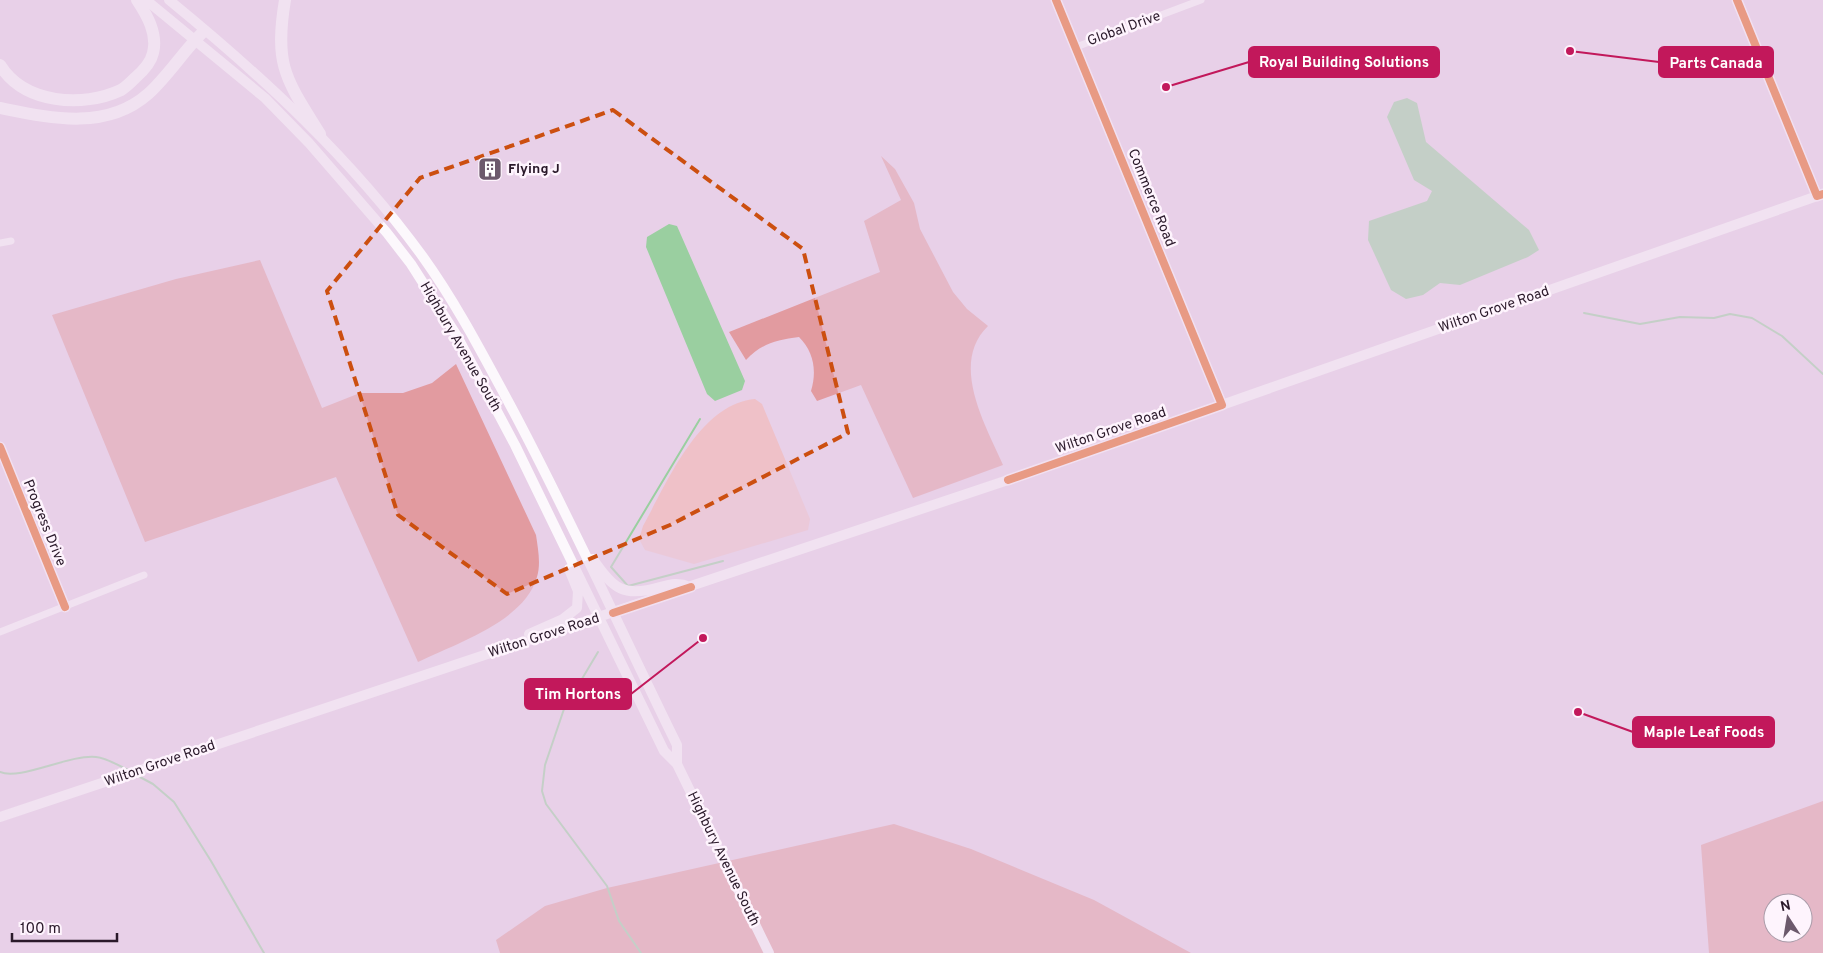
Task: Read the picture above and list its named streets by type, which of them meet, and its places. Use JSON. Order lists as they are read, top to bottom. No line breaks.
{"streets":{"main road":["Wilton Grove Road","Highbury Avenue South"],"street":["Global Drive","Commerce Road","Progress Drive"]},"crossings":[["Global Drive","Commerce Road"],["Commerce Road","Wilton Grove Road"],["Wilton Grove Road","Highbury Avenue South"]],"places":{"other":["Parts Canada","Royal Building Solutions","Tim Hortons","Maple Leaf Foods"],"building":["Flying J"]},"scale_bar":"100 m","north":"top"}
